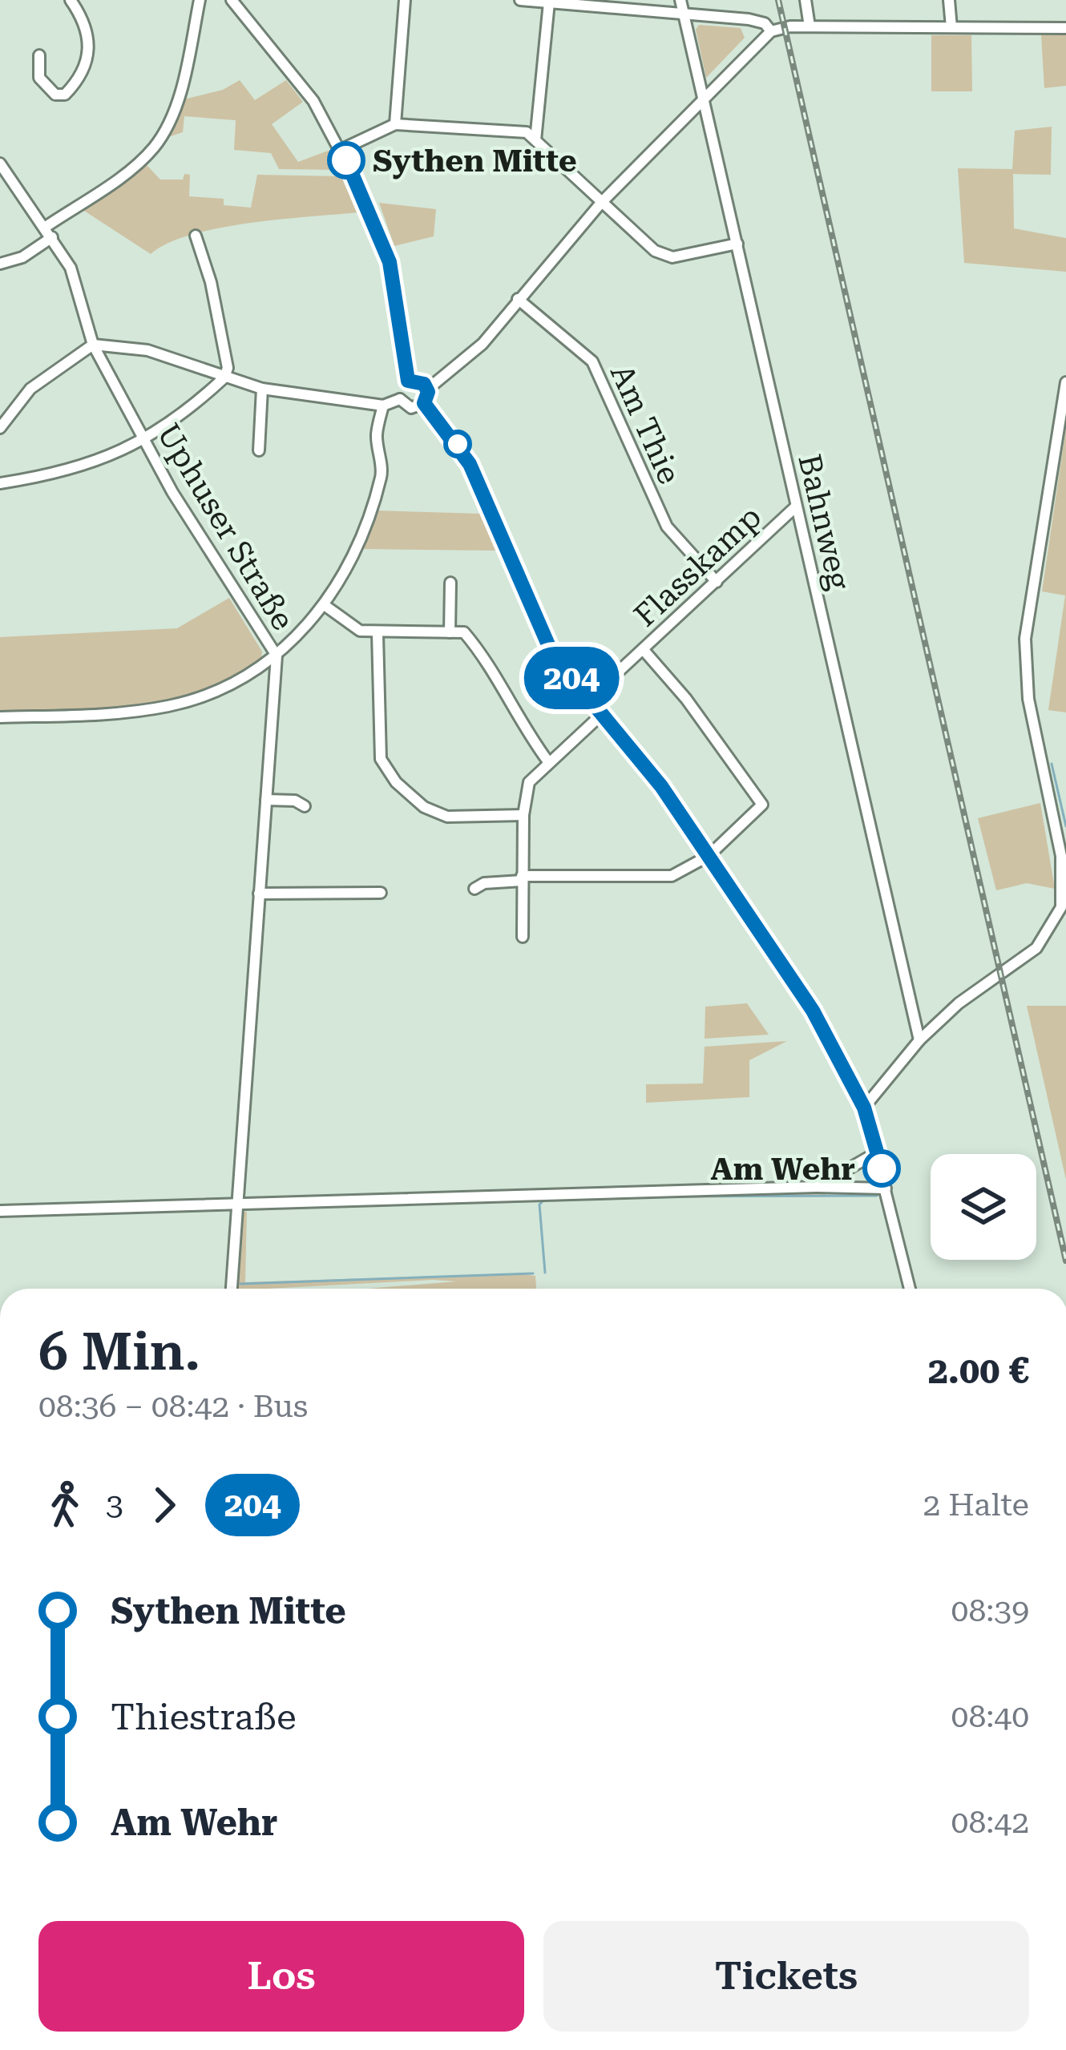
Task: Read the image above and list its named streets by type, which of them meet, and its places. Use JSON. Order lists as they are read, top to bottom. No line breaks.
{"streets":{"street":["Am Thie","Bahnweg","Uphuser Straße","Flasskamp"]},"crossings":[["Am Thie","Flasskamp"],["Bahnweg","Flasskamp"]],"places":["Sythen Mitte","Am Wehr"],"lines":["bus line 204"],"page":{"on_map":"204","heading":["6 Min.","08:36 – 08:42 · Bus","2.00 €"],"legs":["3","204","2 Halte"],"list":[{"name":"Sythen Mitte","value":"08:39"},{"name":"Thiestraße","value":"08:40"},{"name":"Am Wehr","value":"08:42"}],"buttons":["Los","Tickets"]}}
